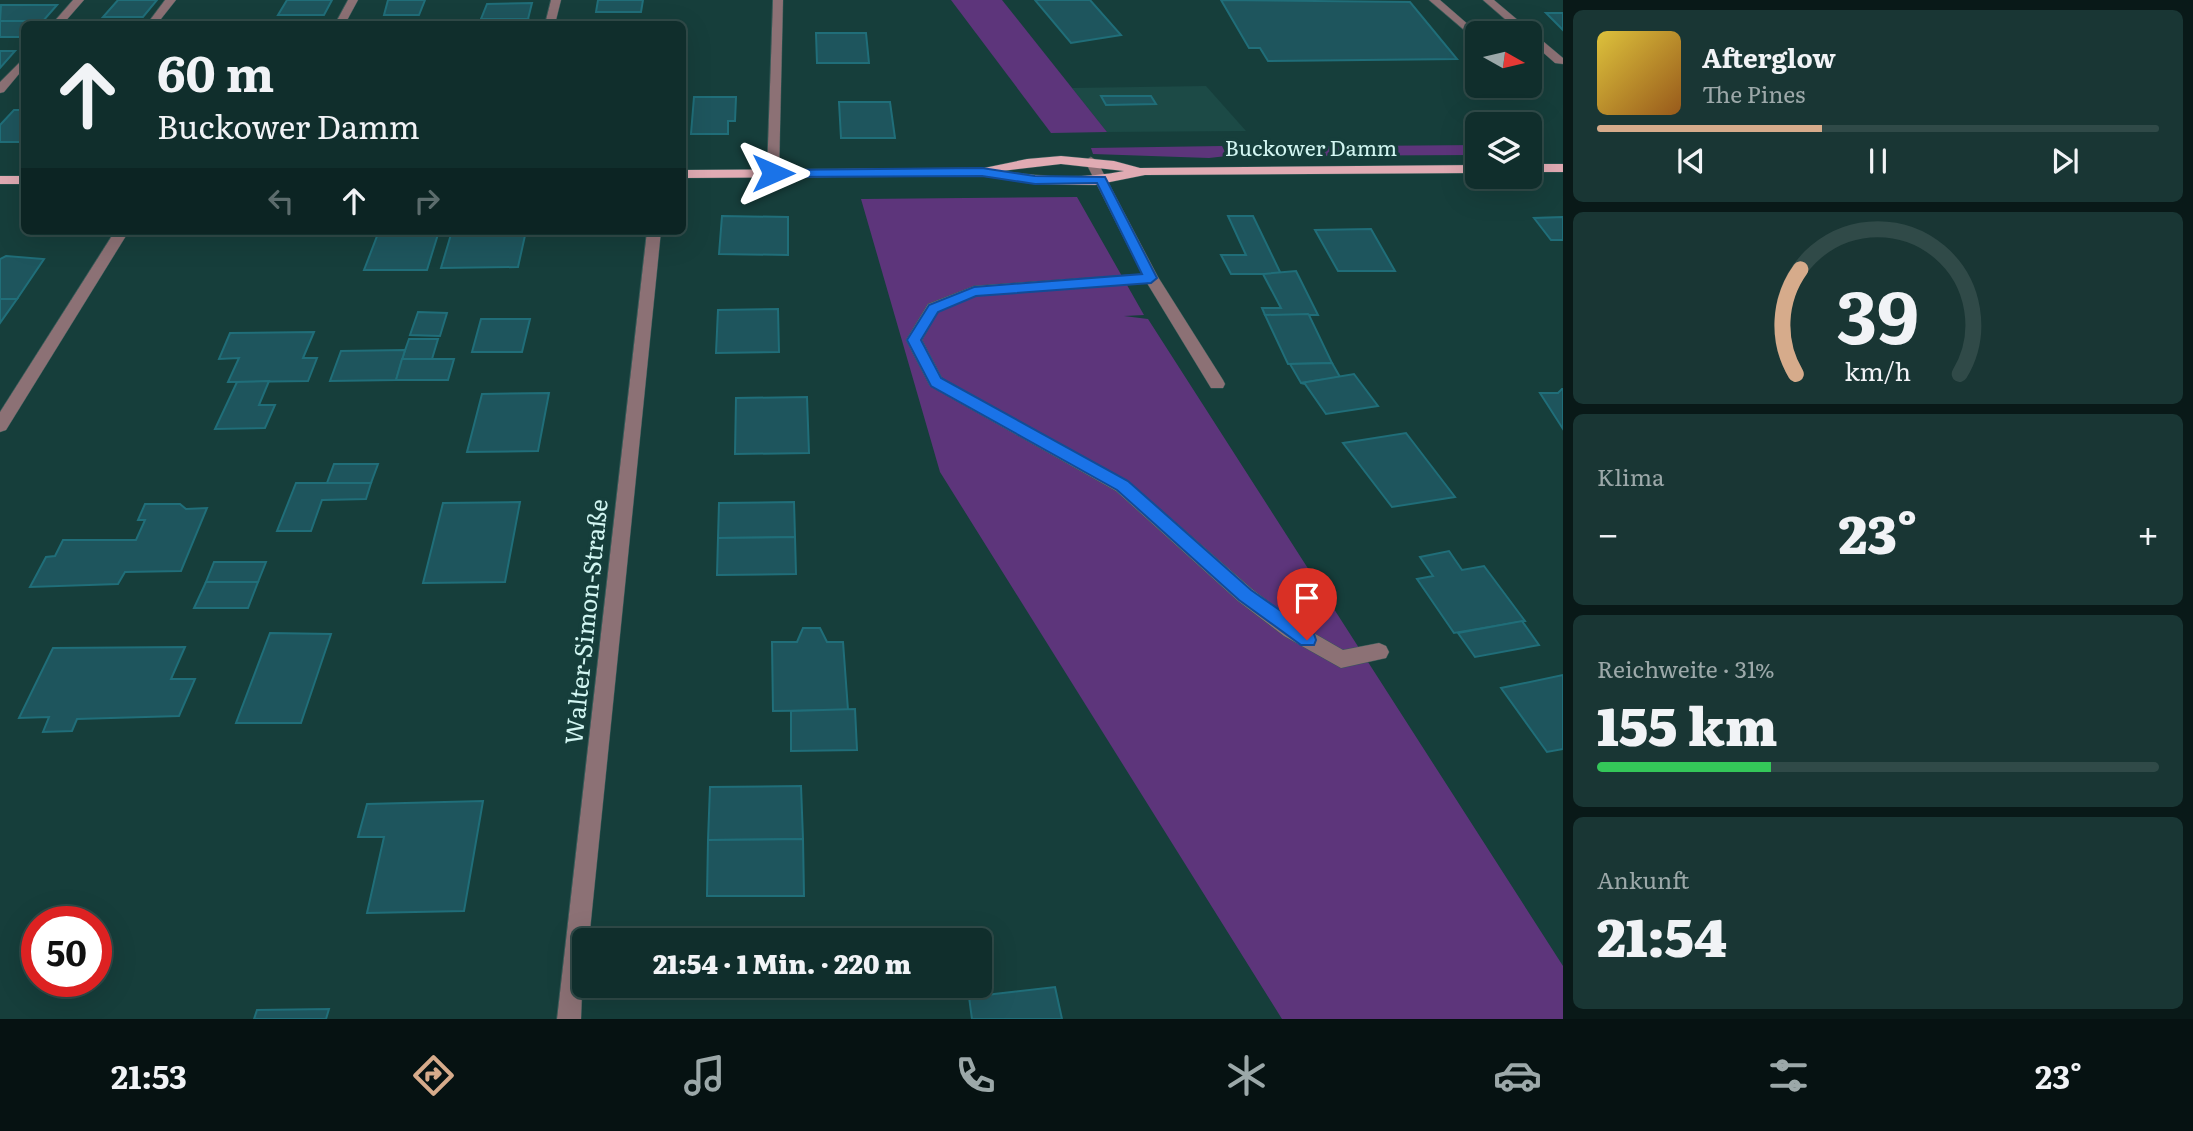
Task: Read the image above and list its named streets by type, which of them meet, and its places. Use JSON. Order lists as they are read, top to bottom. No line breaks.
{"streets":{"main road":["Buckower Damm"],"street":["Walter-Simon-Straße"]},"north":"right","page":{"turn":["60 m","Buckower Damm"],"song":["Afterglow","The Pines"],"tile":["Klima",["Reichweite · 31%","155 km"],["Ankunft","21:54"]],"heat":["−","23°","+"],"limit":"50","trip":"21:54 · 1 Min. · 220 m","tabs":["21:53","23°"],"gauge":["39","km/h"]}}
